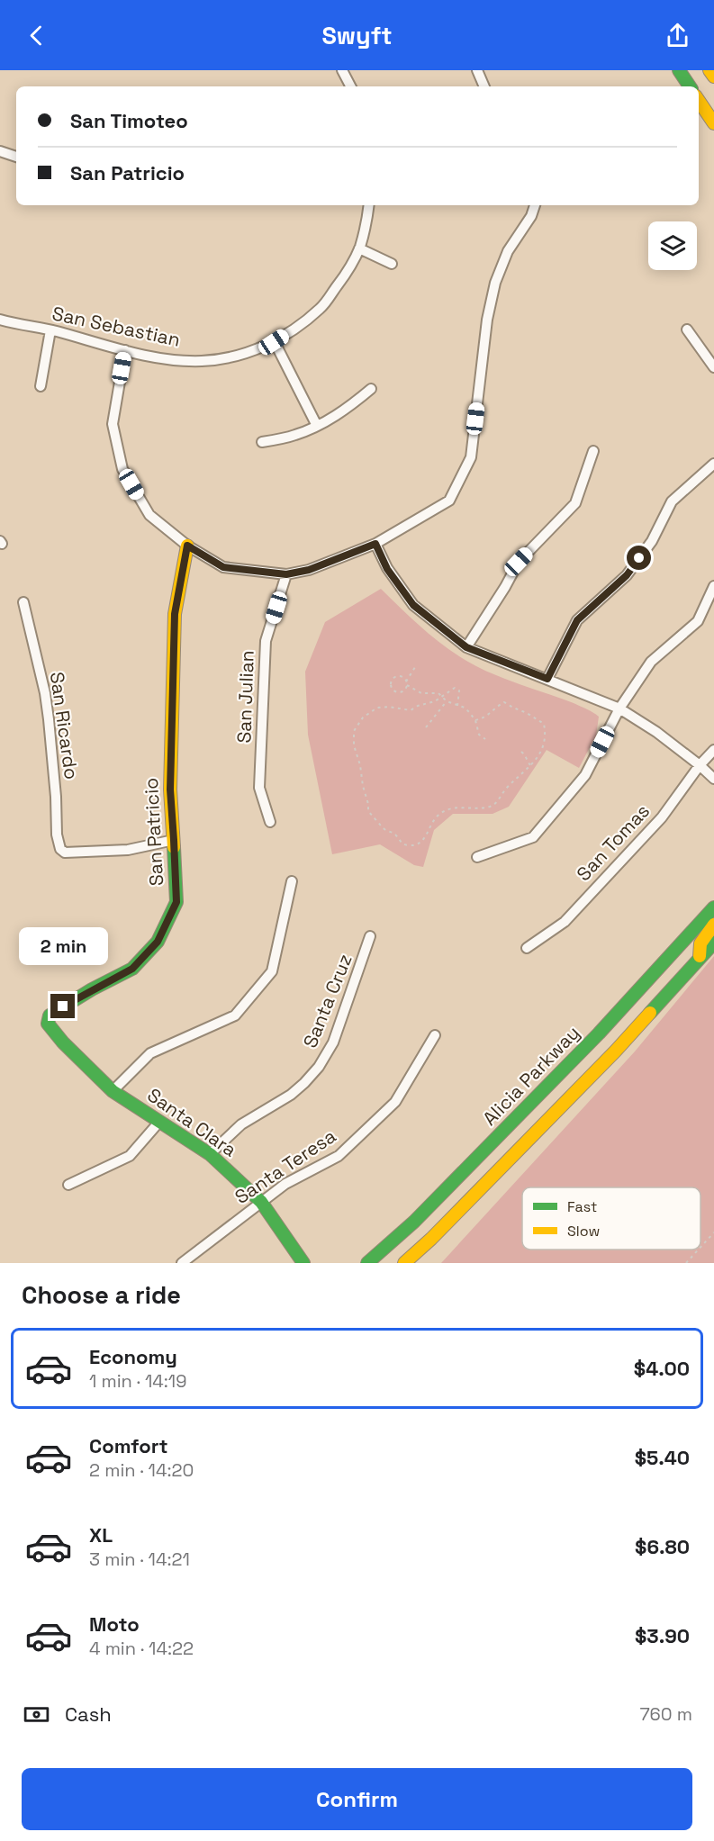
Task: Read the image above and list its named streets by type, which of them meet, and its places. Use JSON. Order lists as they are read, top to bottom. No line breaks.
{"streets":{"main road":["San Patricio","Alicia Parkway","Santa Clara"],"street":["San Sebastian","San Julian","San Ricardo","San Tomas","Santa Cruz","Santa Teresa"]},"crossings":[["San Ricardo","San Patricio"],["San Patricio","Santa Clara"],["Santa Cruz","Santa Clara"],["Santa Clara","Santa Teresa"]],"legend":["Fast","Slow"],"page":{"header":"Swyft","banner":["San Timoteo","San Patricio"],"bubble":"2 min","heading":"Choose a ride","list":[{"name":"Economy","note":"1 min · 14:19","value":"$4.00"},{"name":"Comfort","note":"2 min · 14:20","value":"$5.40"},{"name":"XL","note":"3 min · 14:21","value":"$6.80"},{"name":"Moto","note":"4 min · 14:22","value":"$3.90"}],"pay":["Cash","760 m"],"buttons":"Confirm"}}
